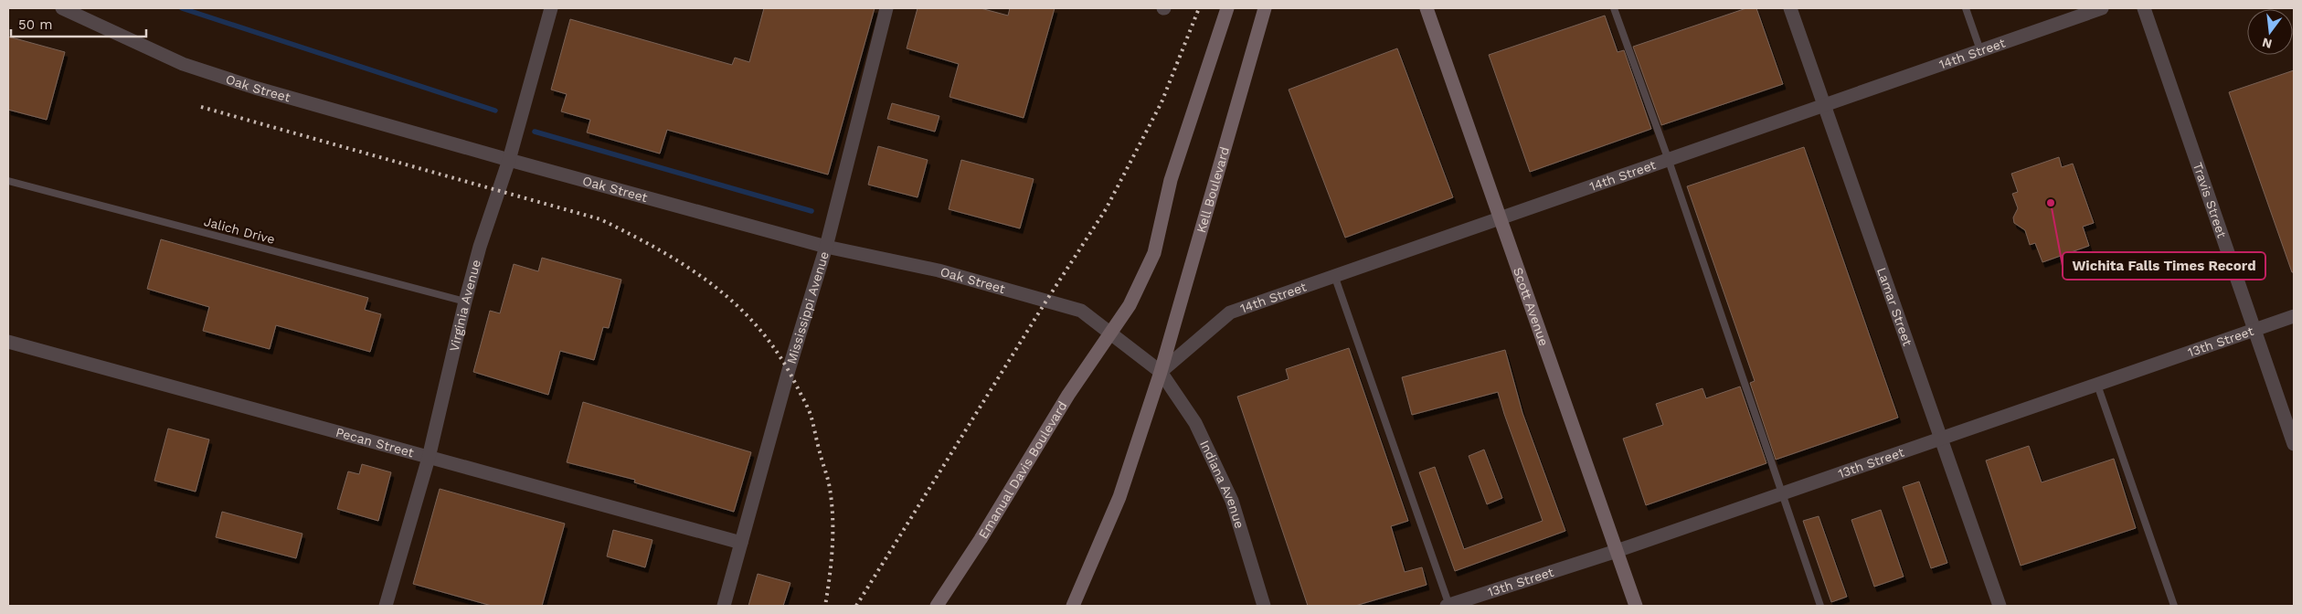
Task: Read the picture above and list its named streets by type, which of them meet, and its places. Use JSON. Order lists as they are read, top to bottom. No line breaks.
{"streets":{"main road":["Kell Boulevard","Scott Avenue","Emanual Davis Boulevard"],"street":["14th Street","Oak Street","Travis Street","Virginia Avenue","Lamar Street","Mississippi Avenue","13th Street","Pecan Street","Indiana Avenue"],"lane":["Jalich Drive"]},"crossings":[["14th Street","Oak Street"],["14th Street","Kell Boulevard"],["14th Street","Scott Avenue"],["14th Street","Lamar Street"],["14th Street","Indiana Avenue"],["Oak Street","Kell Boulevard"],["Oak Street","Virginia Avenue"],["Oak Street","Mississippi Avenue"],["Oak Street","Emanual Davis Boulevard"],["Oak Street","Indiana Avenue"],["Kell Boulevard","Indiana Avenue"],["Travis Street","13th Street"],["Jalich Drive","Virginia Avenue"],["Virginia Avenue","Pecan Street"],["Scott Avenue","13th Street"],["Lamar Street","13th Street"],["Mississippi Avenue","Pecan Street"]],"places":["Wichita Falls Times Record"],"scale_bar":"50 m","north":"bottom"}
